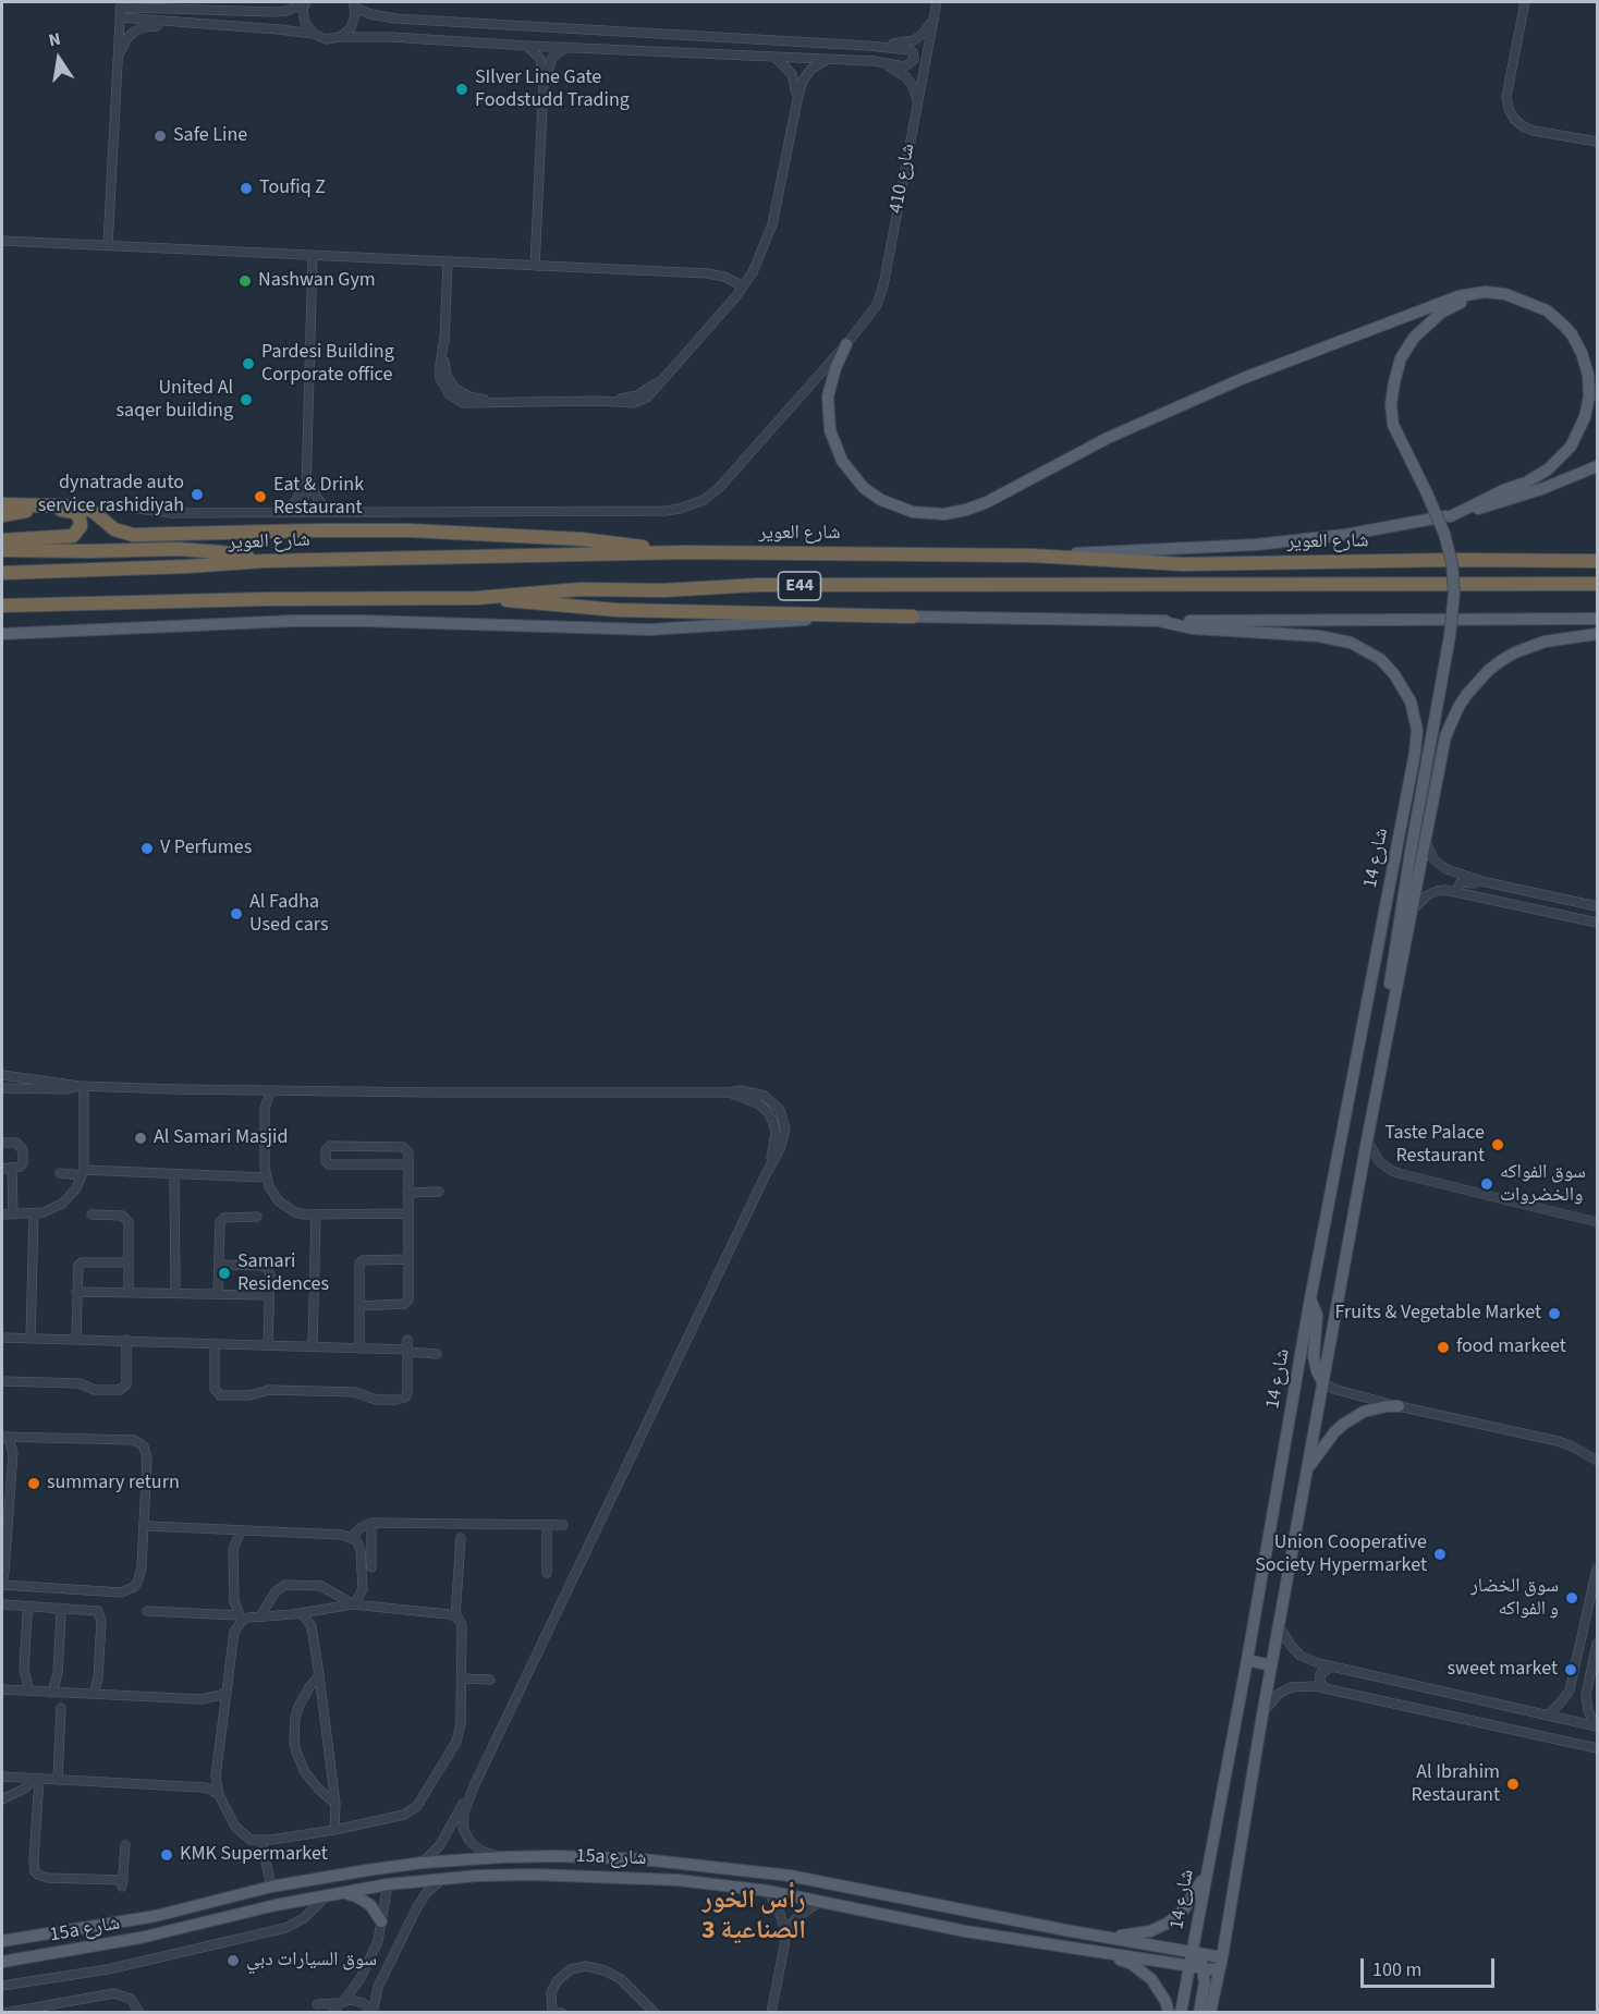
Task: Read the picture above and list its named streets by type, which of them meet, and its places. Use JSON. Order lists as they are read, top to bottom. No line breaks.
{"streets":{"highway":["شارع العوير","E44"],"main road":["شارع 14","15a شارع"],"street":["شارع 410"]},"crossings":[["شارع 14","15a شارع"]],"districts":["رأس الخور الصناعية 3"],"places":["SIlver Line Gate Foodstudd Trading","Safe Line","Toufiq Z","Nashwan Gym","Pardesi Building Corporate office","United Al saqer building","dynatrade auto service rashidiyah","Eat & Drink Restaurant","V Perfumes","Al Fadha Used cars","Al Samari Masjid","Taste Palace Restaurant","سوق الفواكه والخضروات","Samari Residences","Fruits & Vegetable Market","food markeet","summary return","Union Cooperative Society Hypermarket","سوق الخضار و الفواكه","sweet market","Al Ibrahim Restaurant","KMK Supermarket","سوق السيارات دبي"],"scale_bar":"100 m","north":"top"}
